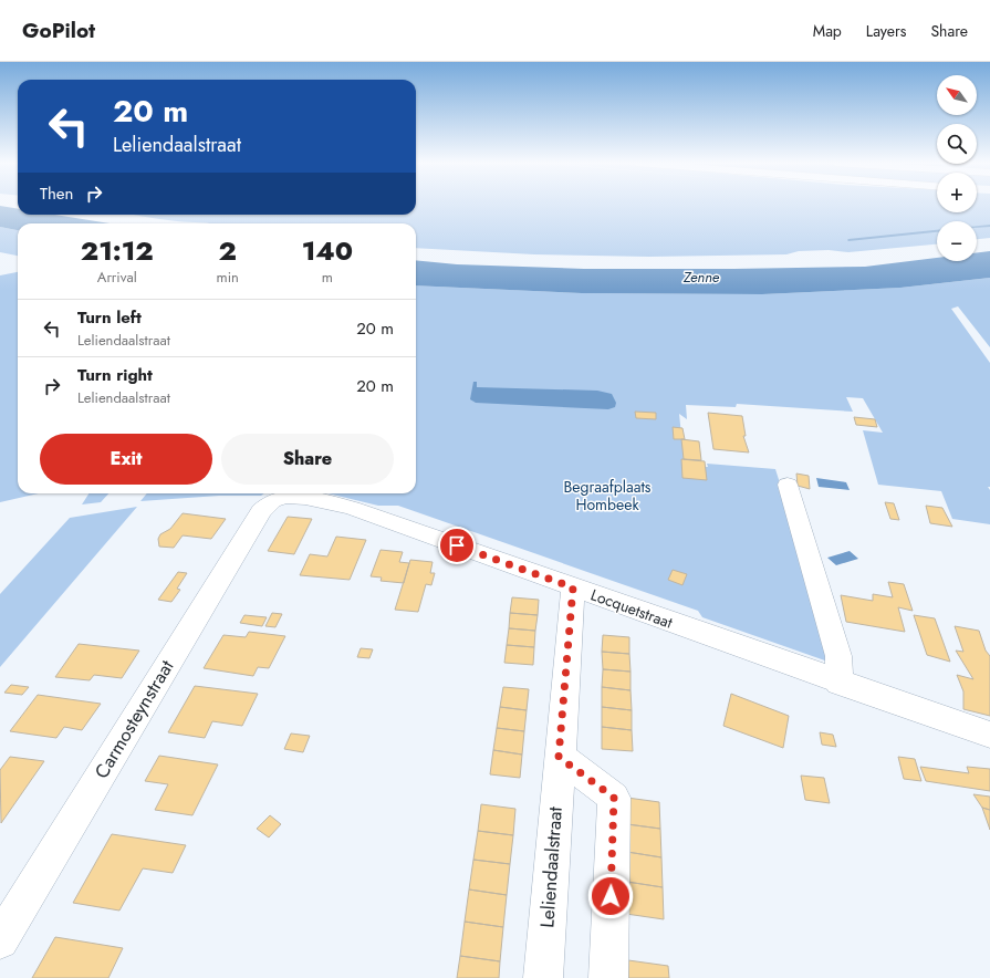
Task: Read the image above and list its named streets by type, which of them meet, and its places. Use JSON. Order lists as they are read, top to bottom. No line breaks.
{"streets":{"street":["Locquetstraat","Carmosteynstraat","Leliendaalstraat"]},"crossings":[["Locquetstraat","Carmosteynstraat"],["Locquetstraat","Leliendaalstraat"]],"water":["Zenne"],"parks":["Begraafplaats Hombeek"],"north":"top left","page":{"header":"GoPilot","nav":["Map","Layers","Share"],"map_buttons":["+","−"],"turn":["20 m","Leliendaalstraat"],"then":"Then","eta":["21:12","Arrival","2","min","140","m"],"list":[{"name":"Turn left","note":"Leliendaalstraat","value":"20 m"},{"name":"Turn right","note":"Leliendaalstraat","value":"20 m"}],"buttons":["Exit","Share"]}}
